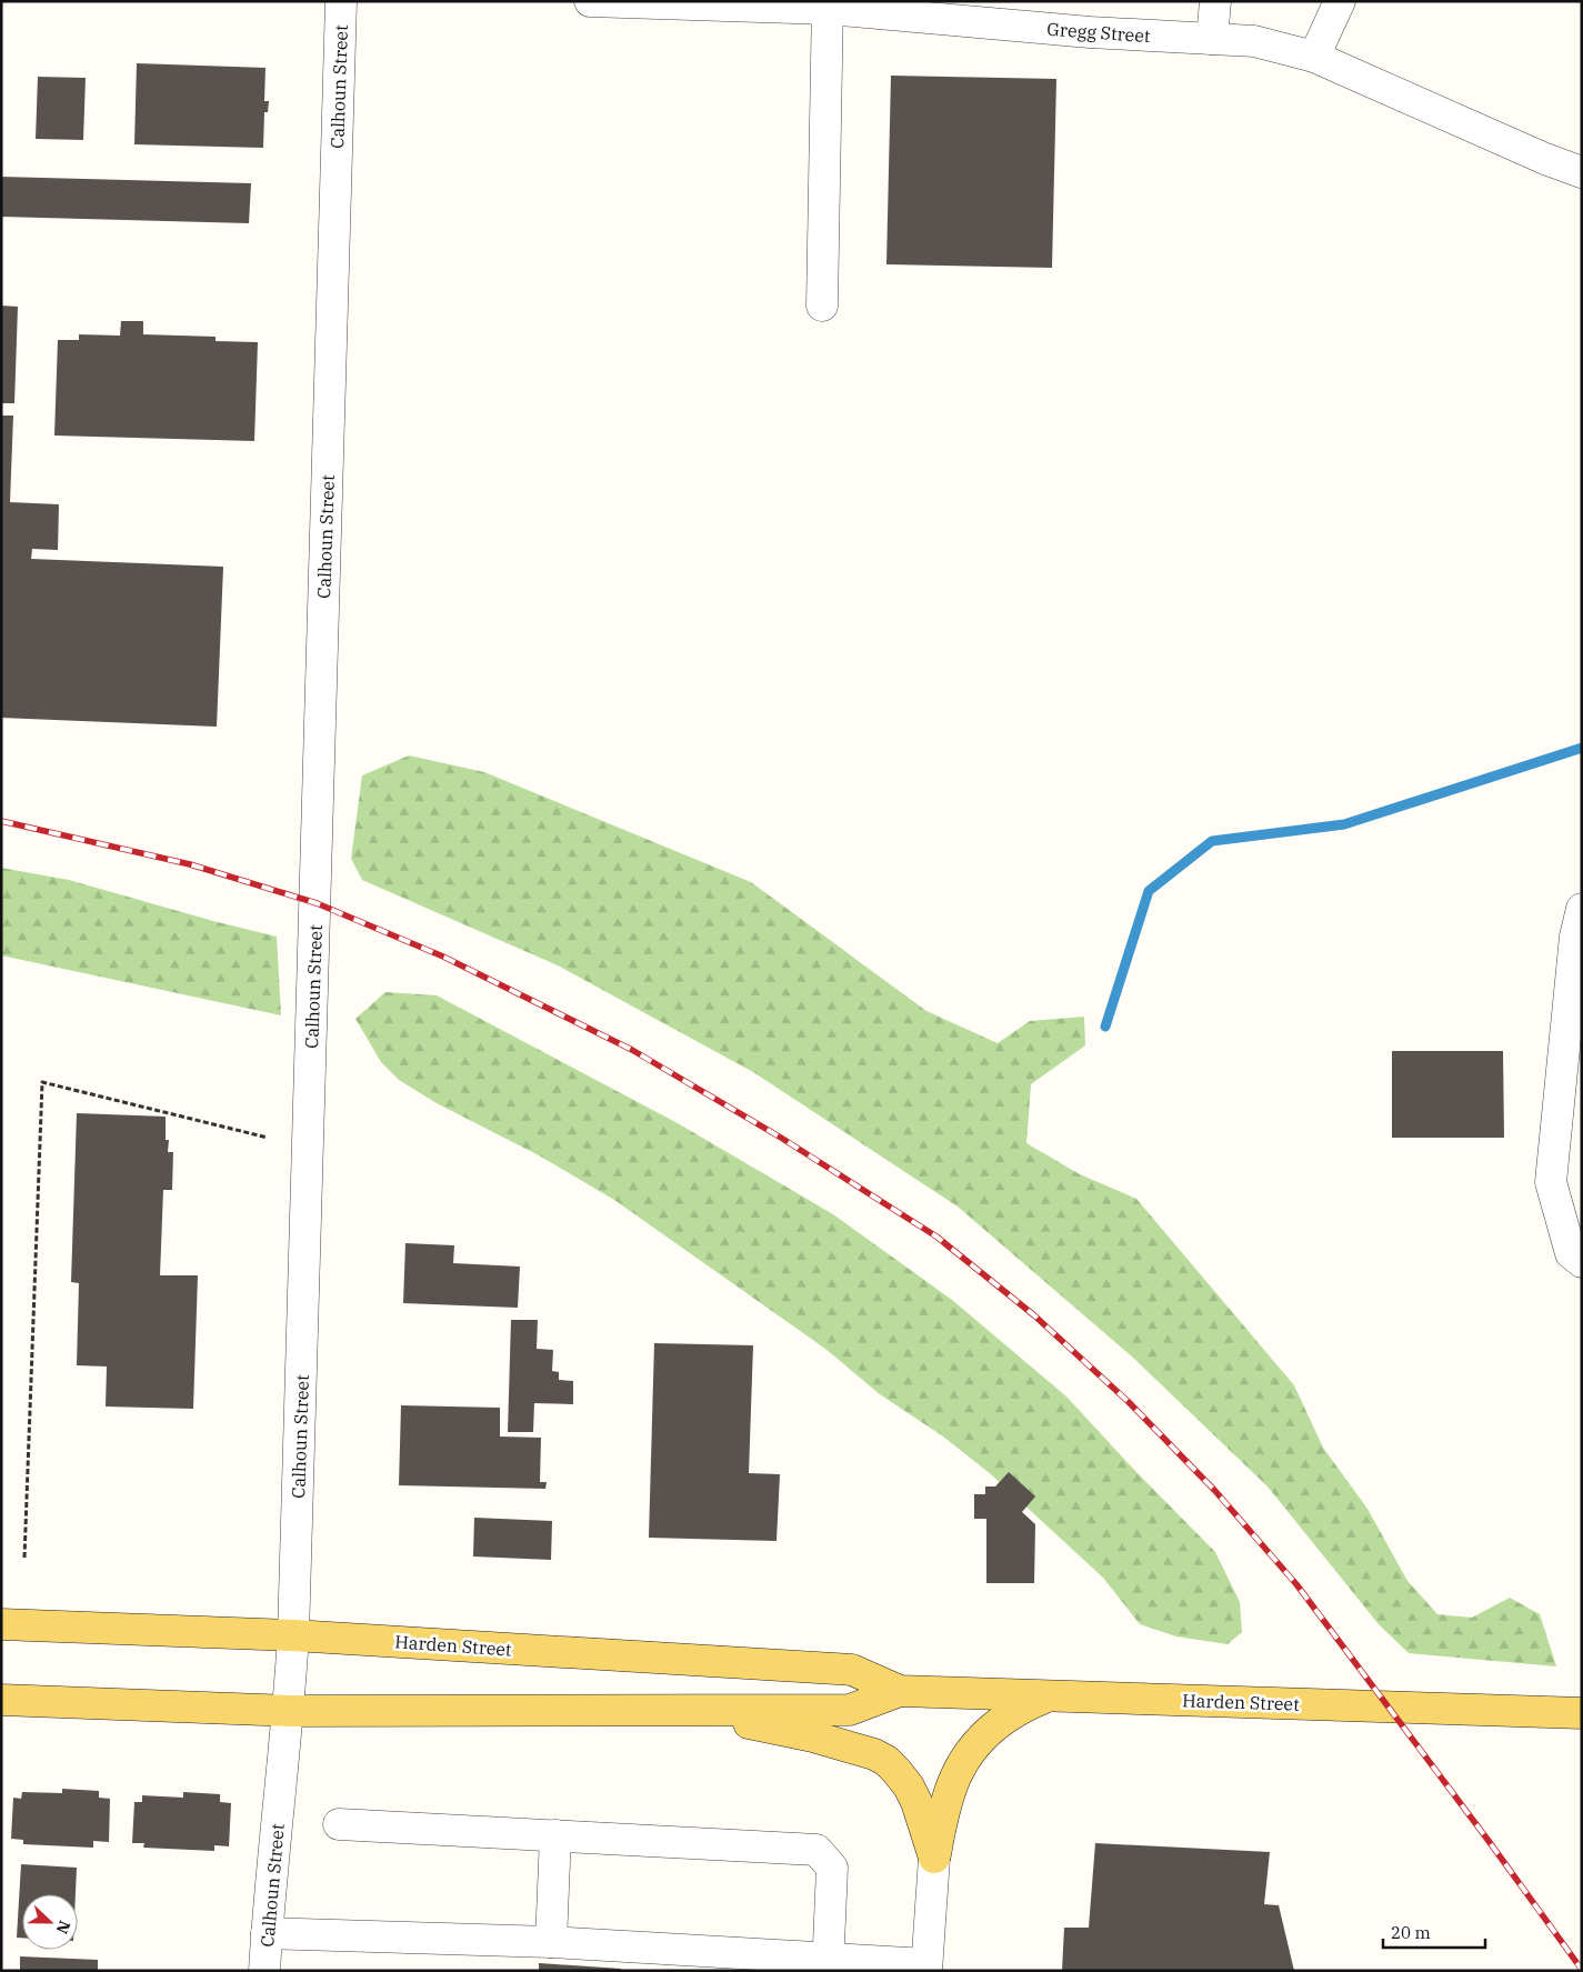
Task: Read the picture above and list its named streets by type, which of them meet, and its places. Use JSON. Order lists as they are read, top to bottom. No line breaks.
{"streets":{"main road":["Harden Street"],"street":["Gregg Street","Calhoun Street"]},"crossings":[["Calhoun Street","Harden Street"]],"scale_bar":"20 m","north":"right"}
